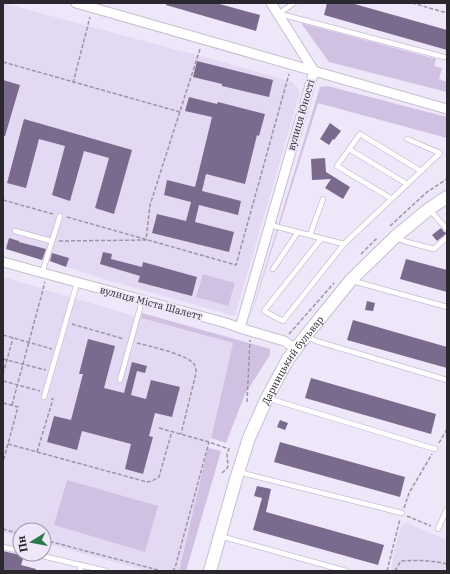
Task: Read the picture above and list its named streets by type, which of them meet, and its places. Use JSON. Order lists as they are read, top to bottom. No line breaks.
{"streets":{"street":["вулиця Юності","вулиця Міста Шалетт","Дарницький бульвар"]},"crossings":[["вулиця Юності","вулиця Міста Шалетт"],["вулиця Міста Шалетт","Дарницький бульвар"]],"north":"left"}
